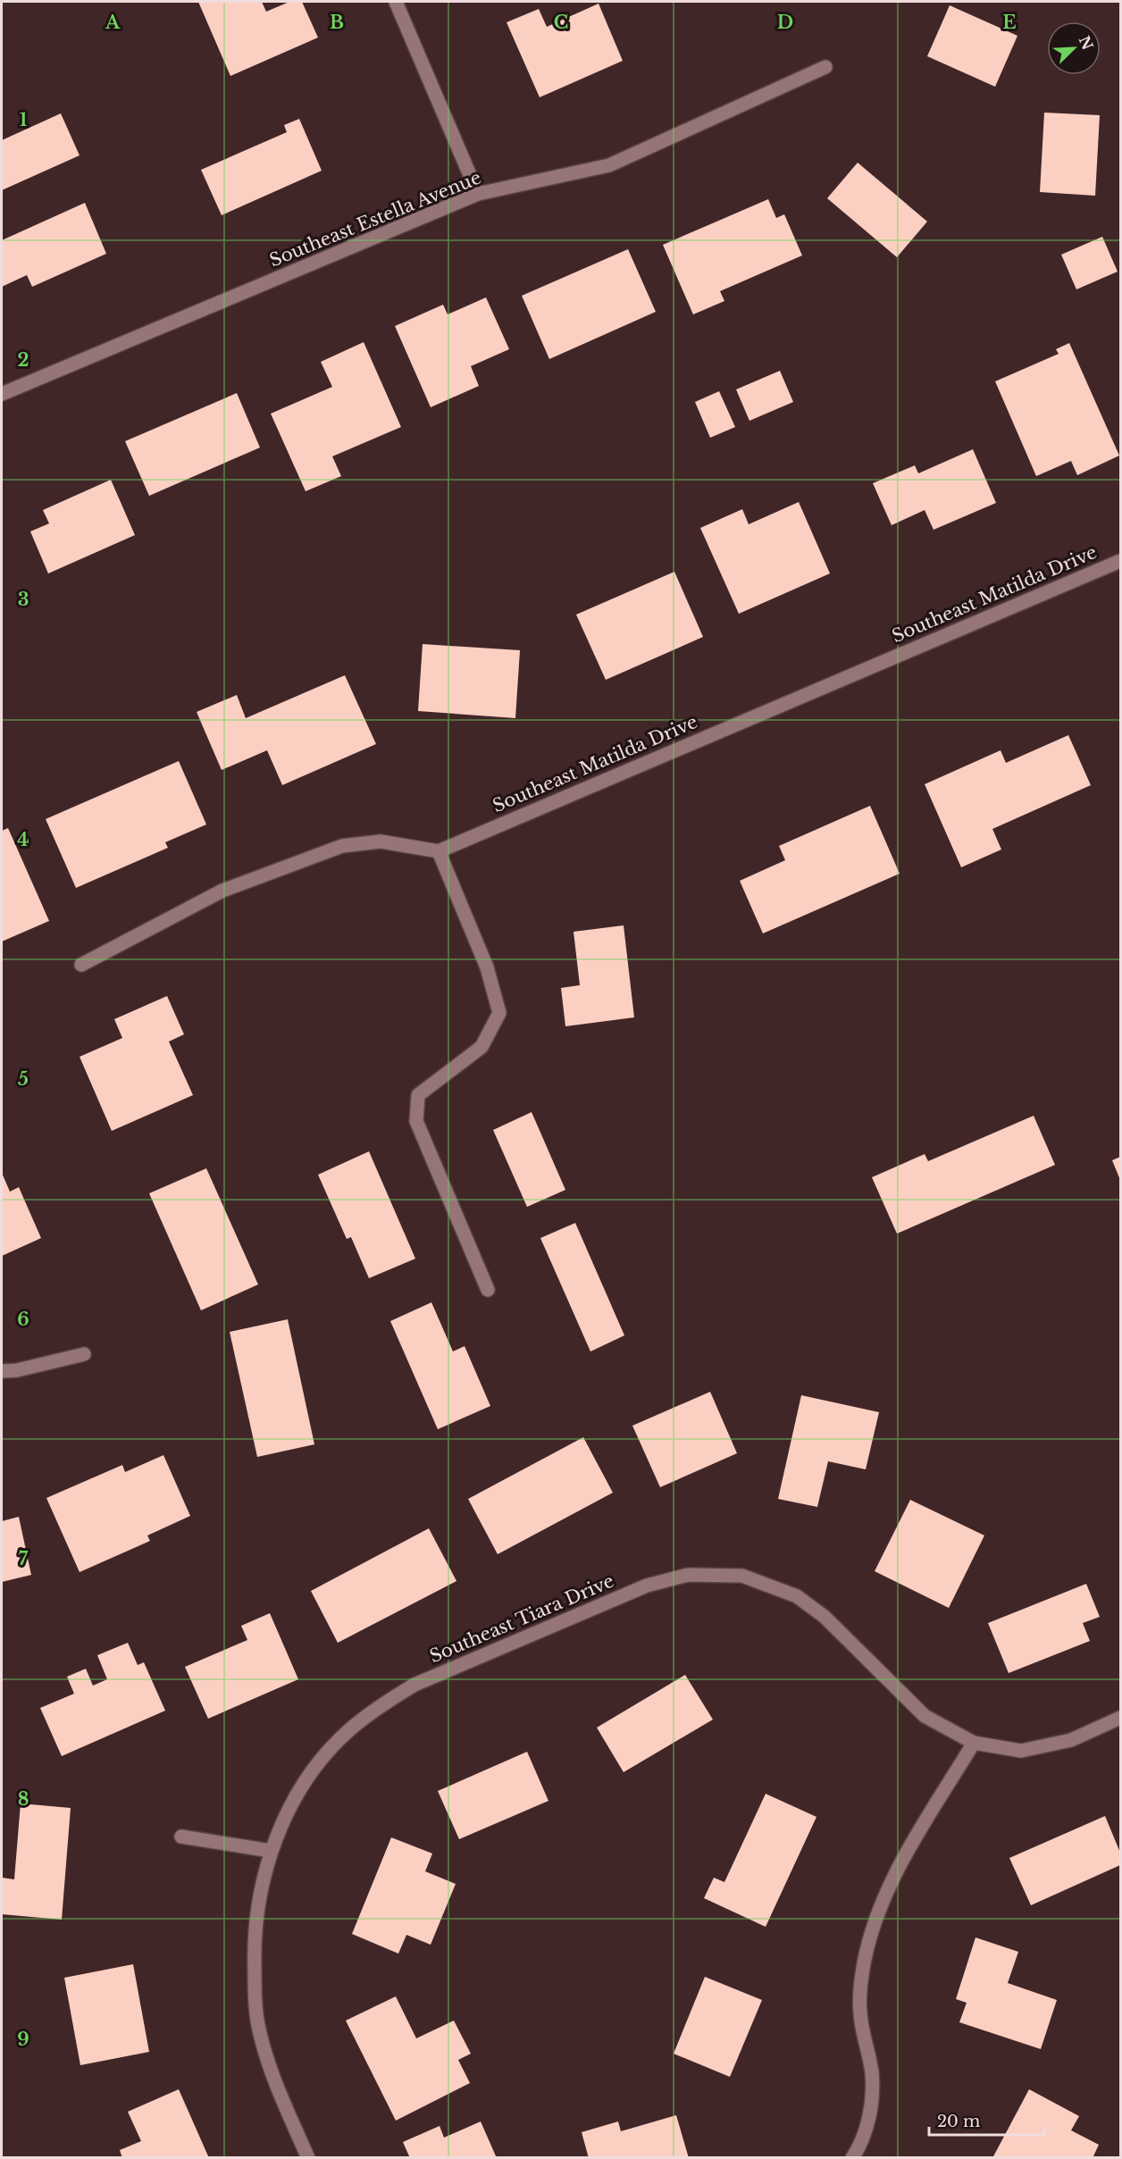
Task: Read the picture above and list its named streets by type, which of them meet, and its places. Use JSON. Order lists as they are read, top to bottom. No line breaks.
{"streets":{"street":["Southeast Estella Avenue","Southeast Matilda Drive","Southeast Tiara Drive"]},"scale_bar":"20 m","north":"top right","grid":{"columns":["A","B","C","D","E"],"rows":["1","2","3","4","5","6","7","8","9"]}}
